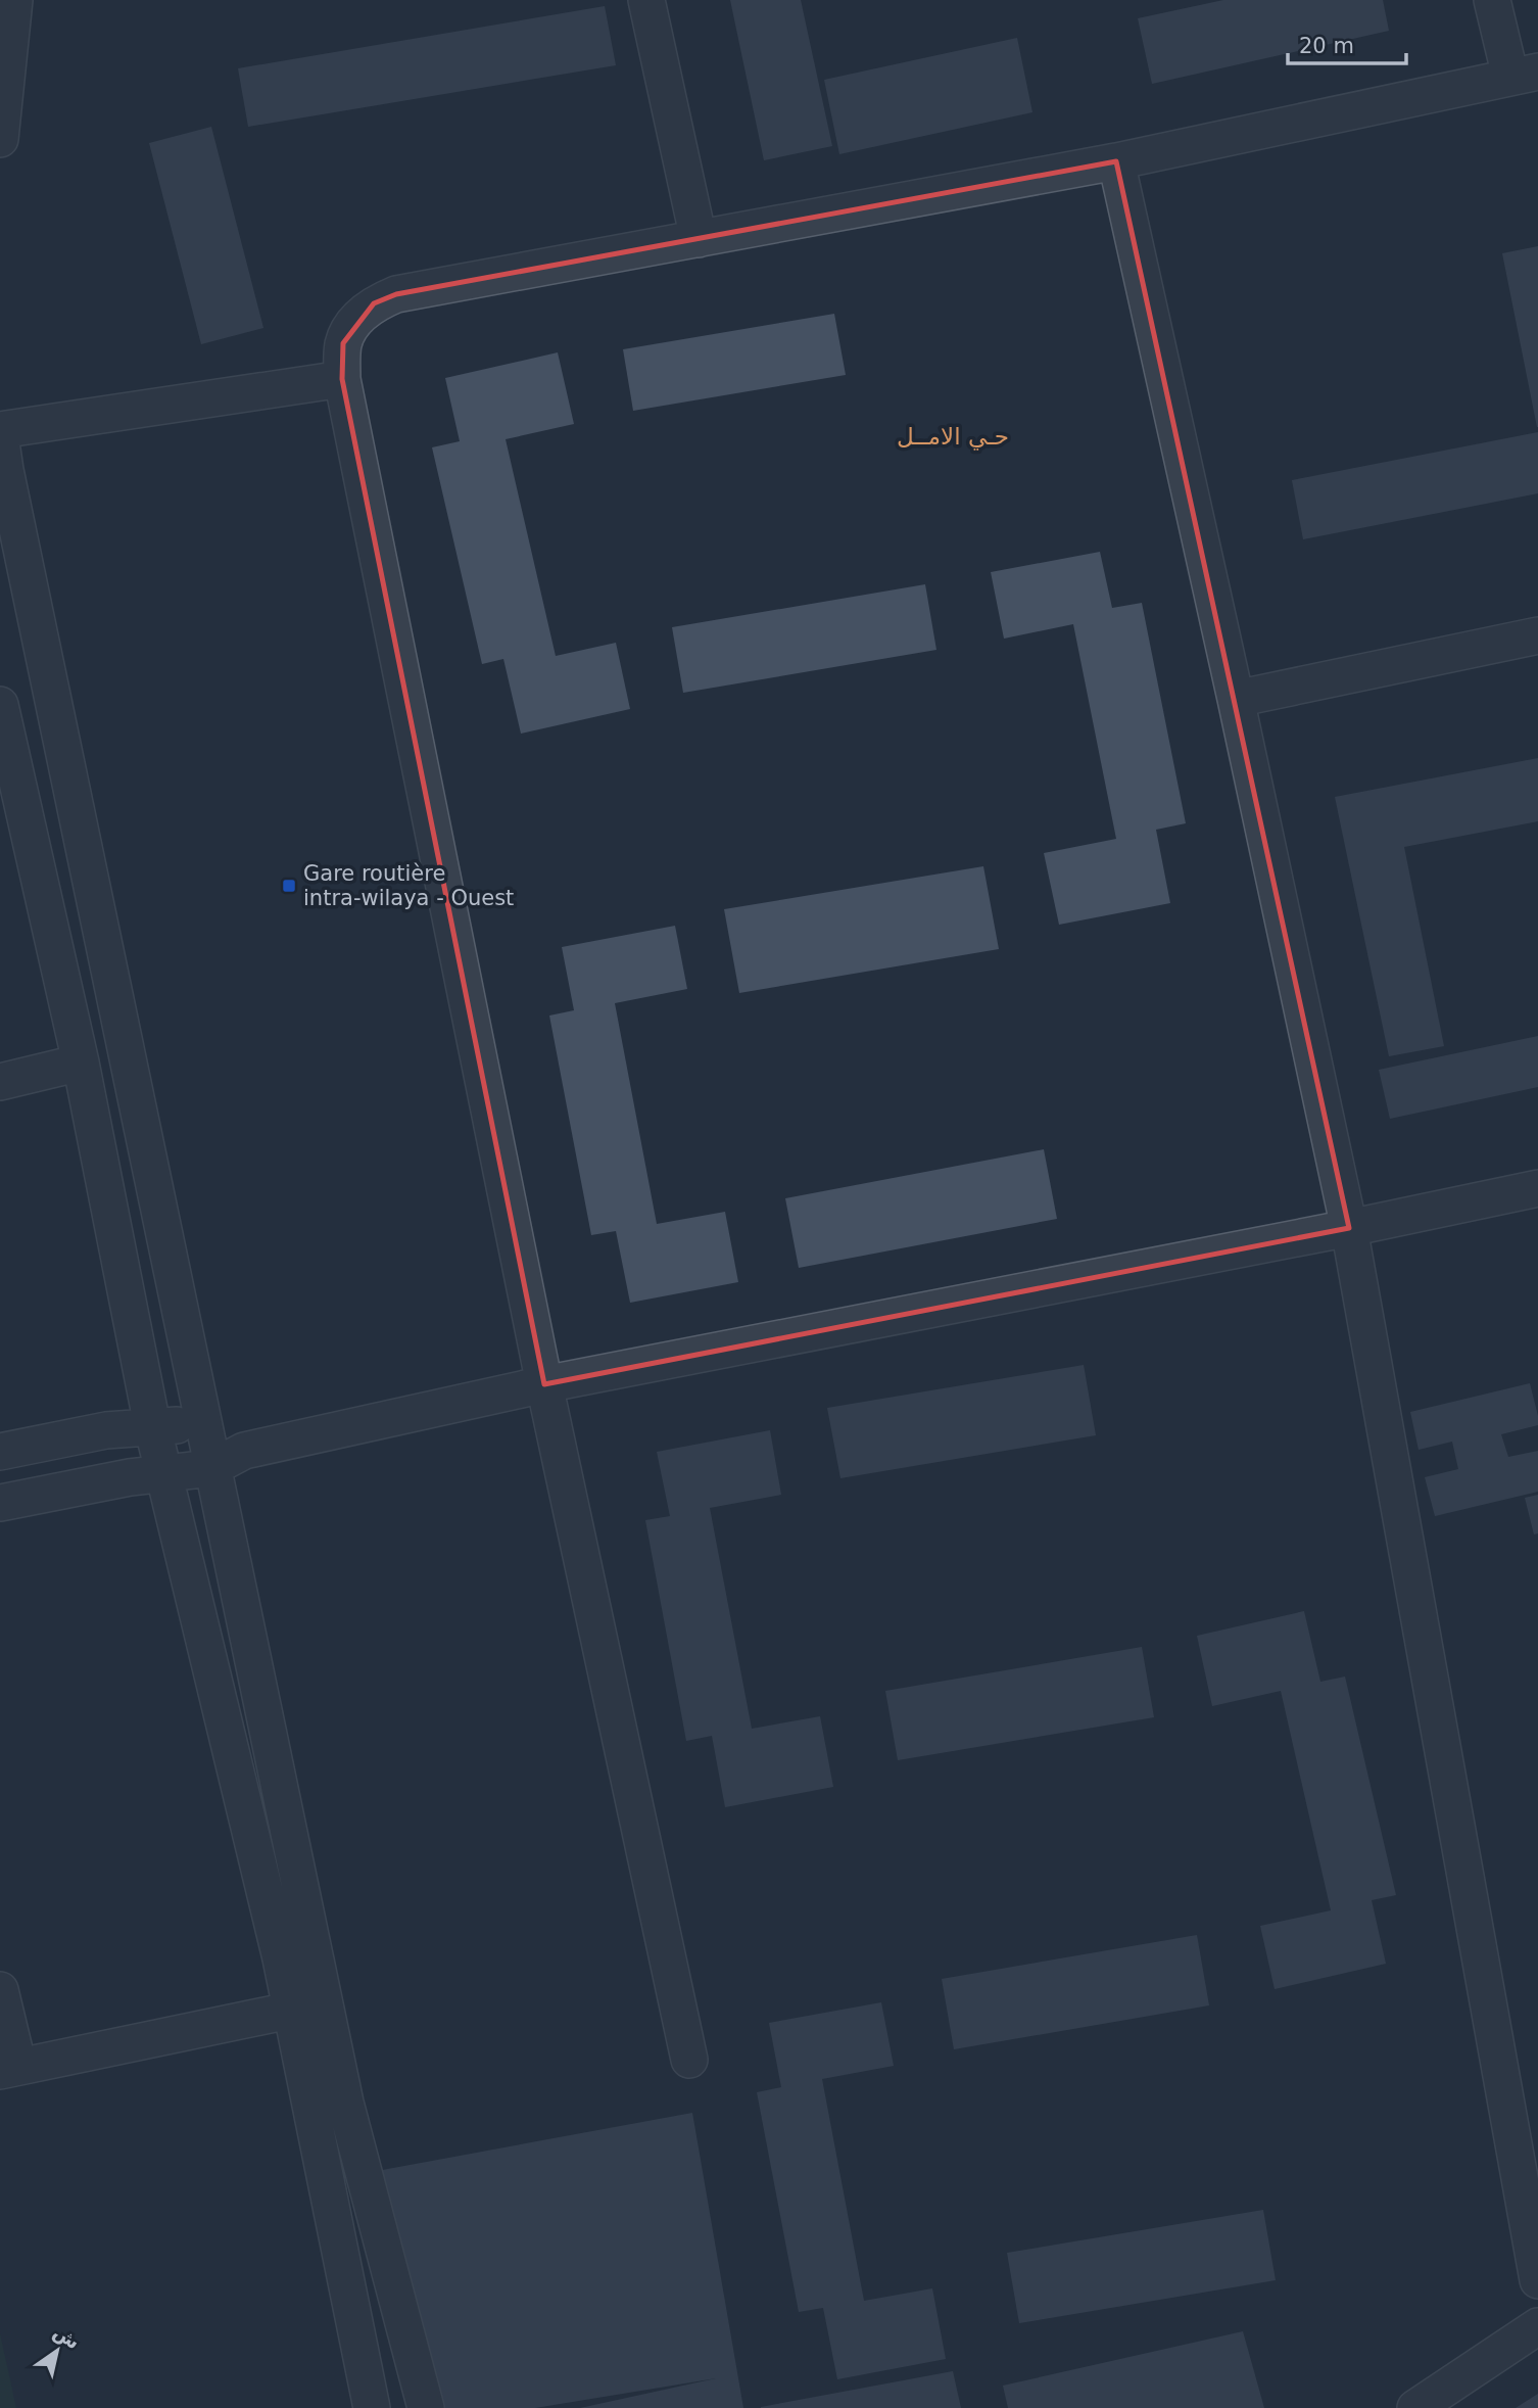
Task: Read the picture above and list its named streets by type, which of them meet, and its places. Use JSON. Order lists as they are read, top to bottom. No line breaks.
{"districts":["حـي الامــل"],"places":{"transit":["Gare routière intra-wilaya - Ouest"]},"scale_bar":"20 m","north":"top right"}
